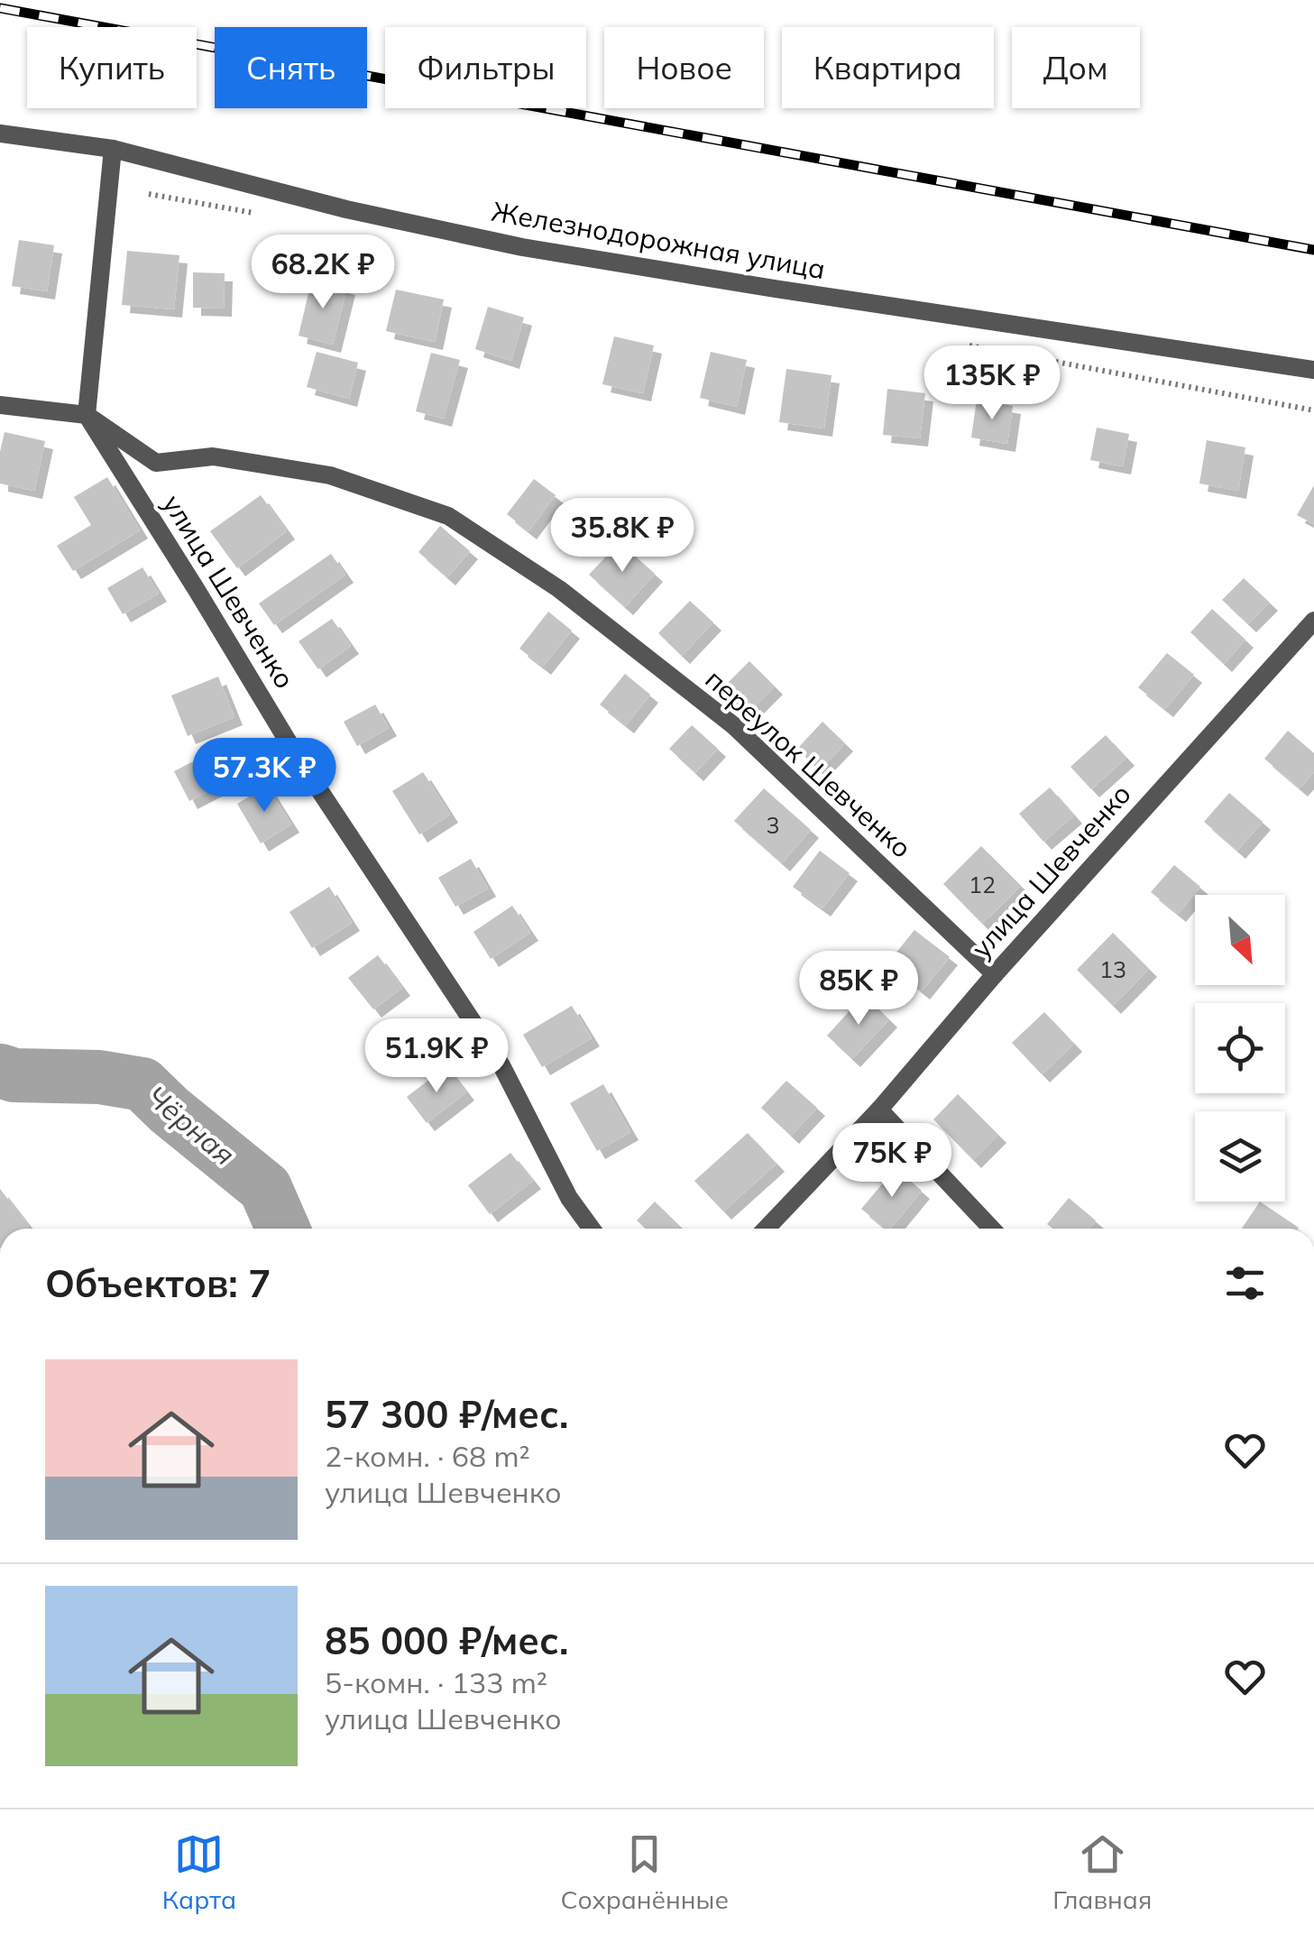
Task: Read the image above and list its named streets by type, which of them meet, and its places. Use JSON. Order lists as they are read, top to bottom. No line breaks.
{"streets":{"street":["Железнодорожная улица","улица Шевченко","переулок Шевченко"]},"crossings":[["улица Шевченко","переулок Шевченко"]],"water":["Чёрная"],"house_numbers":["3","12","13"],"north":"bottom right","page":{"chip":["Купить","Снять","Фильтры","Новое","Квартира","Дом"],"price":["68.2K ₽","135K ₽","35.8K ₽","57.3K ₽","85K ₽","51.9K ₽","75K ₽"],"heading":"Объектов: 7","list":[{"name":"57 300 ₽/мес.","note":"2-комн. · 68 m² · улица Шевченко"},{"name":"85 000 ₽/мес.","note":"5-комн. · 133 m² · улица Шевченко"}],"tabs":["Карта","Сохранённые","Главная"]}}
